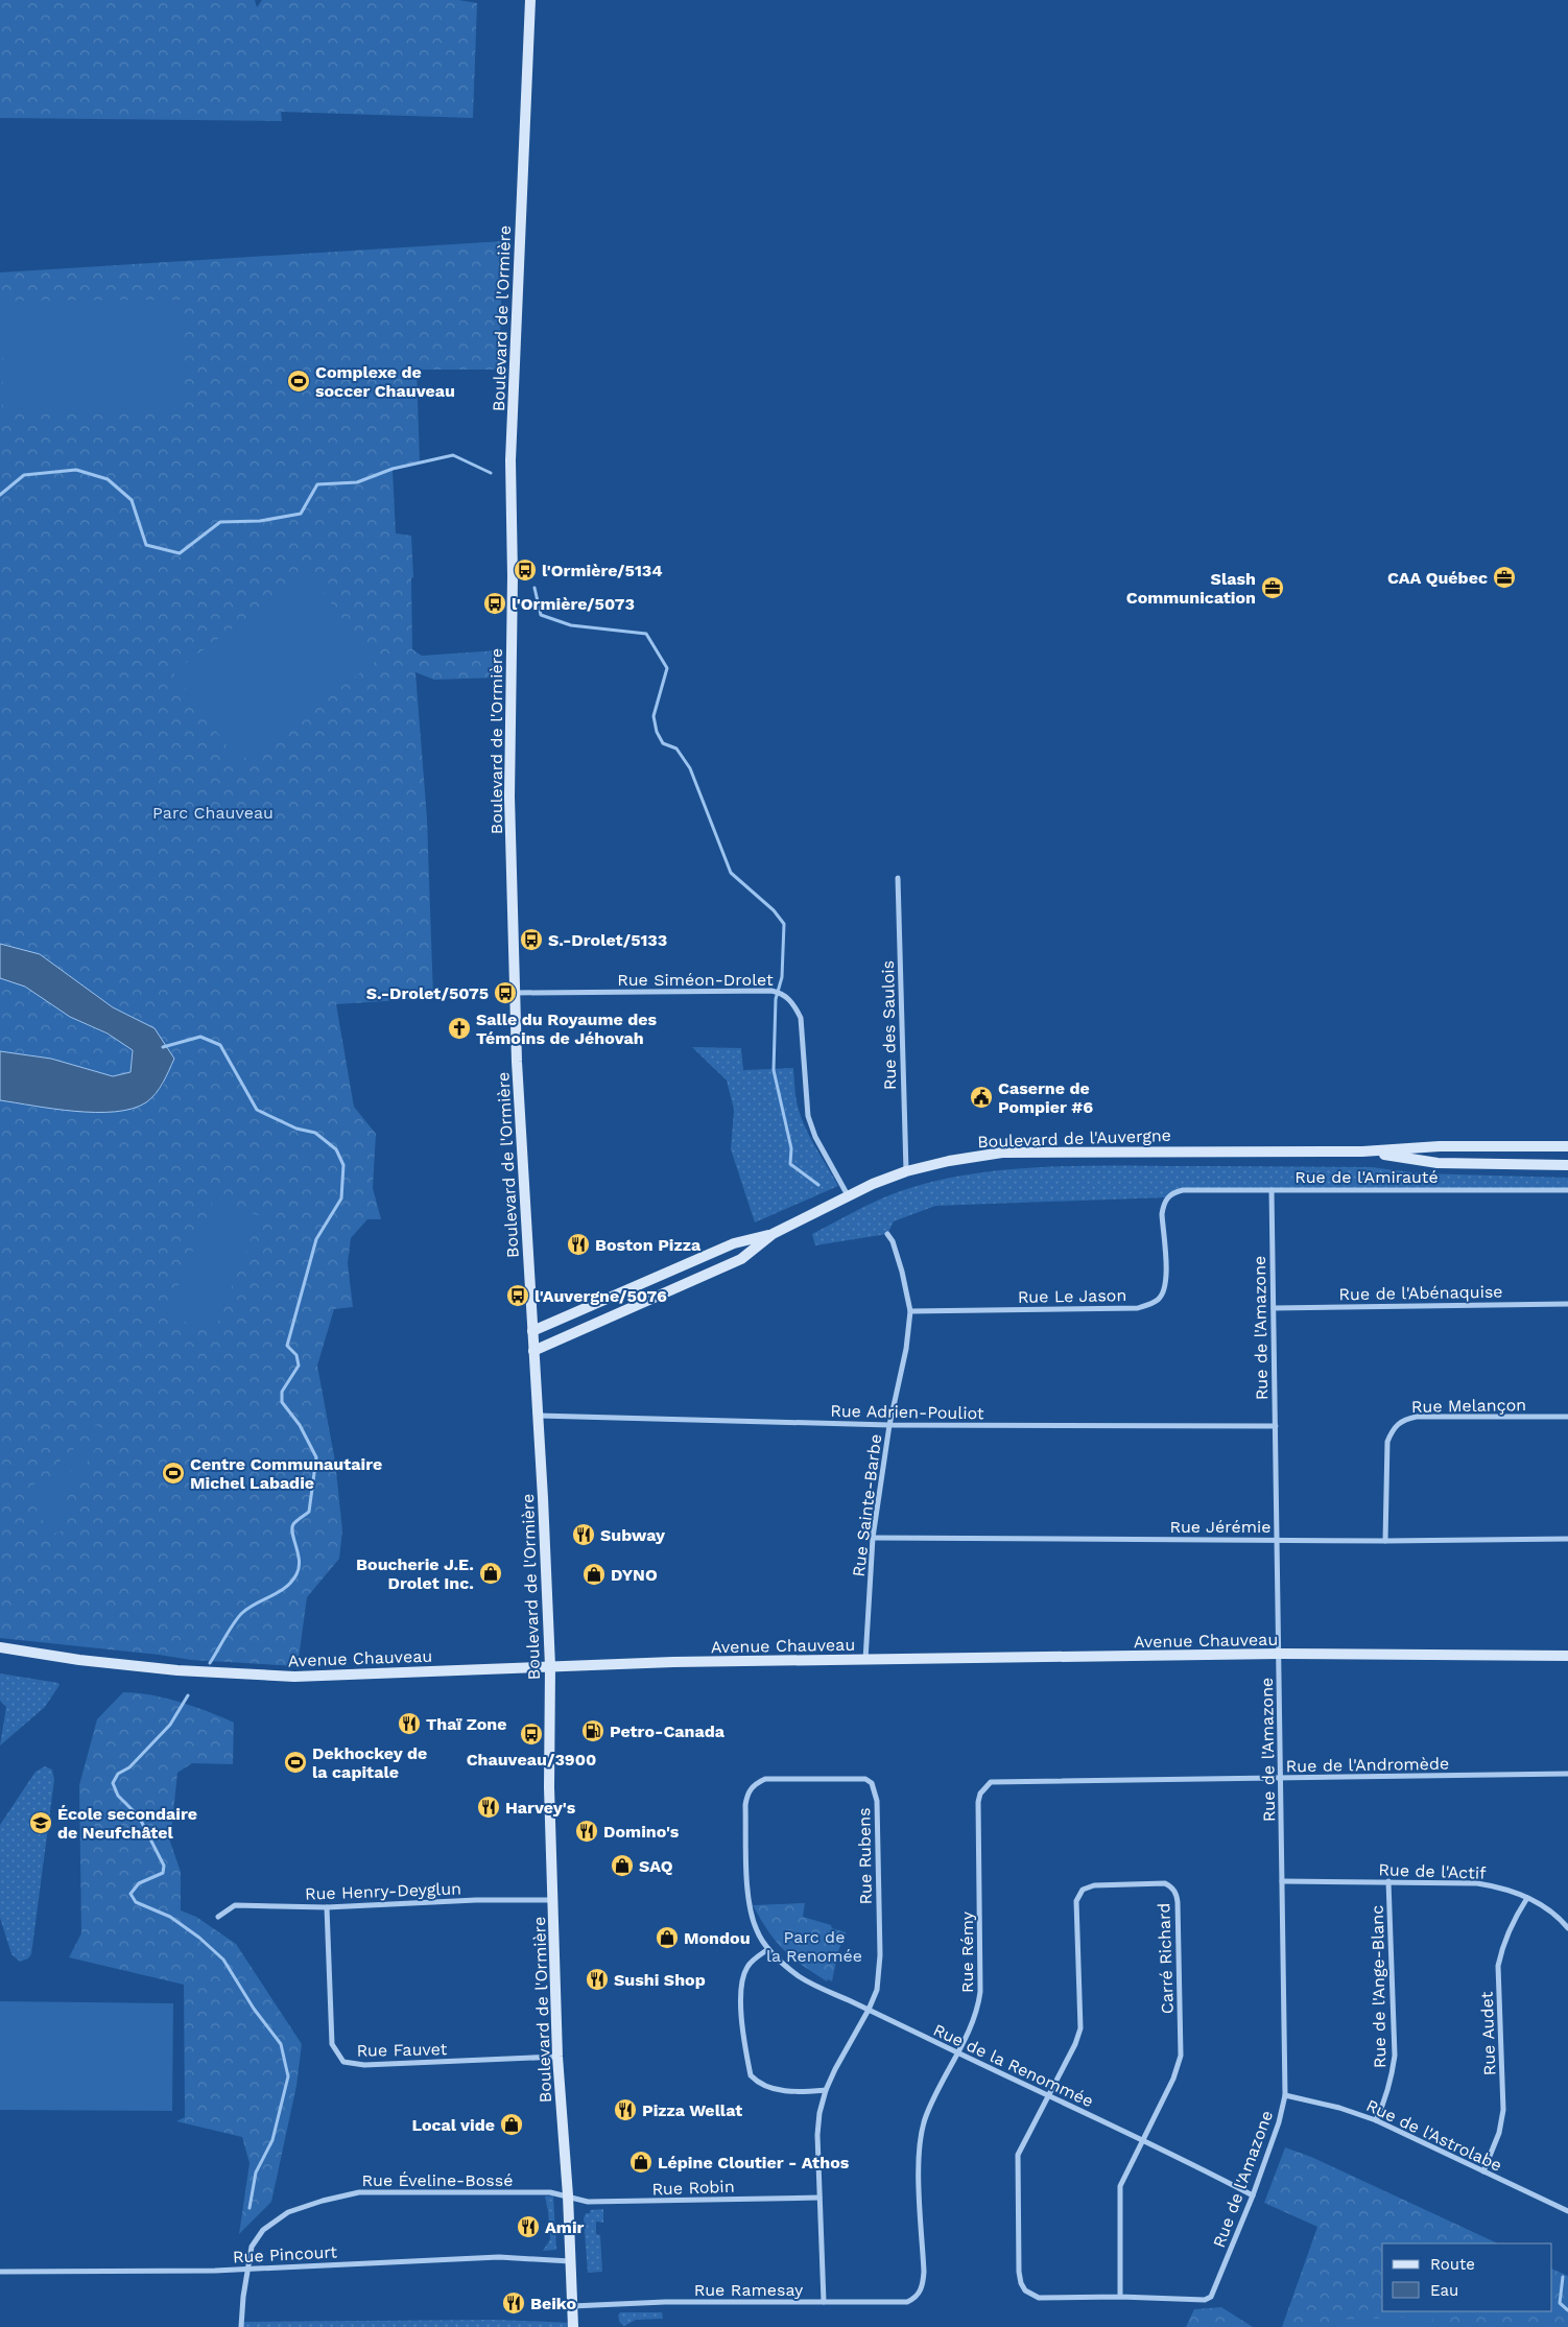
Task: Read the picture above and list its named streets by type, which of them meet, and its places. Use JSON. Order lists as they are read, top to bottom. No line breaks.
{"streets":{"main road":["Boulevard de l'Ormière","Boulevard de l'Auvergne","Avenue Chauveau"],"street":["Rue Siméon-Drolet","Rue des Saulois","Rue de l'Amirauté","Rue de l'Abénaquise","Rue Le Jason","Rue de l'Amazone","Rue Melançon","Rue Adrien-Pouliot","Rue Sainte-Barbe","Rue Jérémie","Rue de l'Andromède","Rue Rubens","Rue de l'Actif","Rue Henry-Deyglun","Rue Rémy","Carré Richard","Rue de l'Ange-Blanc","Rue Audet","Rue Fauvet","Rue de la Renommée","Rue de l'Astrolabe","Rue Éveline-Bossé","Rue Robin","Rue Pincourt","Rue Ramesay"]},"crossings":[["Boulevard de l'Ormière","Rue Siméon-Drolet"],["Boulevard de l'Ormière","Boulevard de l'Auvergne"],["Boulevard de l'Ormière","Rue Adrien-Pouliot"],["Boulevard de l'Ormière","Avenue Chauveau"],["Boulevard de l'Ormière","Rue Henry-Deyglun"],["Boulevard de l'Ormière","Rue Fauvet"],["Boulevard de l'Ormière","Rue Éveline-Bossé"],["Boulevard de l'Ormière","Rue Robin"],["Boulevard de l'Ormière","Rue Pincourt"],["Boulevard de l'Ormière","Rue Ramesay"],["Rue Siméon-Drolet","Boulevard de l'Auvergne"],["Rue des Saulois","Boulevard de l'Auvergne"],["Rue de l'Amirauté","Rue Le Jason"],["Rue de l'Amirauté","Rue de l'Amazone"],["Rue de l'Abénaquise","Rue de l'Amazone"],["Rue Le Jason","Rue Sainte-Barbe"],["Rue de l'Amazone","Rue Adrien-Pouliot"],["Rue de l'Amazone","Rue Jérémie"],["Rue de l'Amazone","Avenue Chauveau"],["Rue de l'Amazone","Rue de l'Andromède"],["Rue de l'Amazone","Rue de l'Actif"],["Rue de l'Amazone","Rue de la Renommée"],["Rue de l'Amazone","Rue de l'Astrolabe"],["Rue Melançon","Rue Jérémie"],["Rue Adrien-Pouliot","Rue Sainte-Barbe"],["Rue Sainte-Barbe","Rue Jérémie"],["Rue Sainte-Barbe","Avenue Chauveau"],["Rue de l'Andromède","Rue Rémy"],["Rue Rubens","Rue de la Renommée"],["Rue Rubens","Rue Robin"],["Rue Rubens","Rue Ramesay"],["Rue de l'Actif","Rue de l'Ange-Blanc"],["Rue de l'Actif","Rue Audet"],["Rue Henry-Deyglun","Rue Fauvet"],["Rue Rémy","Rue de la Renommée"],["Rue Rémy","Rue Ramesay"],["Carré Richard","Rue de la Renommée"],["Rue de l'Ange-Blanc","Rue de l'Astrolabe"],["Rue Audet","Rue de l'Astrolabe"],["Rue Éveline-Bossé","Rue Robin"],["Rue Éveline-Bossé","Rue Pincourt"]],"parks":["Parc Chauveau","Parc de la Renomée"],"places":{"sports":["Complexe de soccer Chauveau","Centre Communautaire Michel Labadie","Dekhockey de la capitale"],"bus stop":["l'Ormière/5134","l'Ormière/5073","S.-Drolet/5133","S.-Drolet/5075","l'Auvergne/5076","Chauveau/3900"],"office":["CAA Québec","Slash Communication"],"church":["Salle du Royaume des Témoins de Jéhovah"],"public building":["Caserne de Pompier #6"],"restaurant":["Boston Pizza","Subway","Thaï Zone","Harvey's","Domino's","Sushi Shop","Pizza Wellat","Amir","Beiko"],"shop":["Boucherie J.E. Drolet Inc.","DYNO","SAQ","Mondou","Local vide","Lépine Cloutier - Athos"],"fuel station":["Petro-Canada"],"school or university":["École secondaire de Neufchâtel"]},"legend":["Route","Eau"]}
